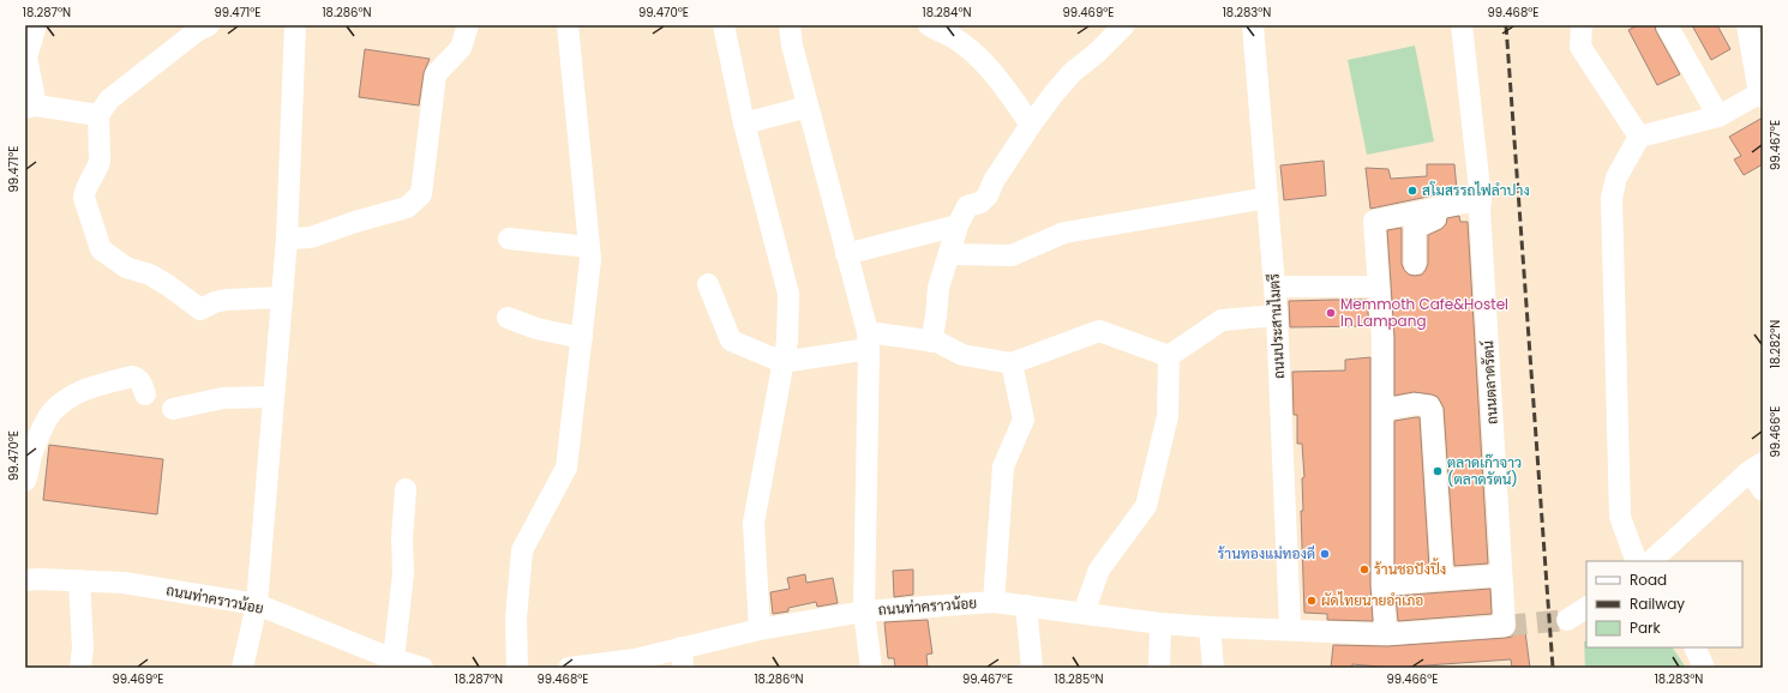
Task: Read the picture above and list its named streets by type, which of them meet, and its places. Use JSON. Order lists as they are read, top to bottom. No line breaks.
{"streets":{"street":["ถนนประสานไมตรี","ถนนตลาดรัตน์","ถนนท่าคราวน้อย"]},"crossings":[["ถนนประสานไมตรี","ถนนท่าคราวน้อย"],["ถนนตลาดรัตน์","ถนนท่าคราวน้อย"]],"places":["สโมสรรถไฟลำปาง","Memmoth Cafe&Hostel In Lampang","ตลาดเก๊าจาว (ตลาดรัตน์)","ร้านทองแม่ทองดี","ร้านชอปังปิ้ง","ผัดไทยนายอำเภอ"],"legend":["Road","Railway","Park"],"coordinates":["18.287°N","99.471°E","18.286°N","99.470°E","18.284°N","99.469°E","18.283°N","99.468°E","99.467°E","18.282°N","99.466°E","18.285°N"]}
